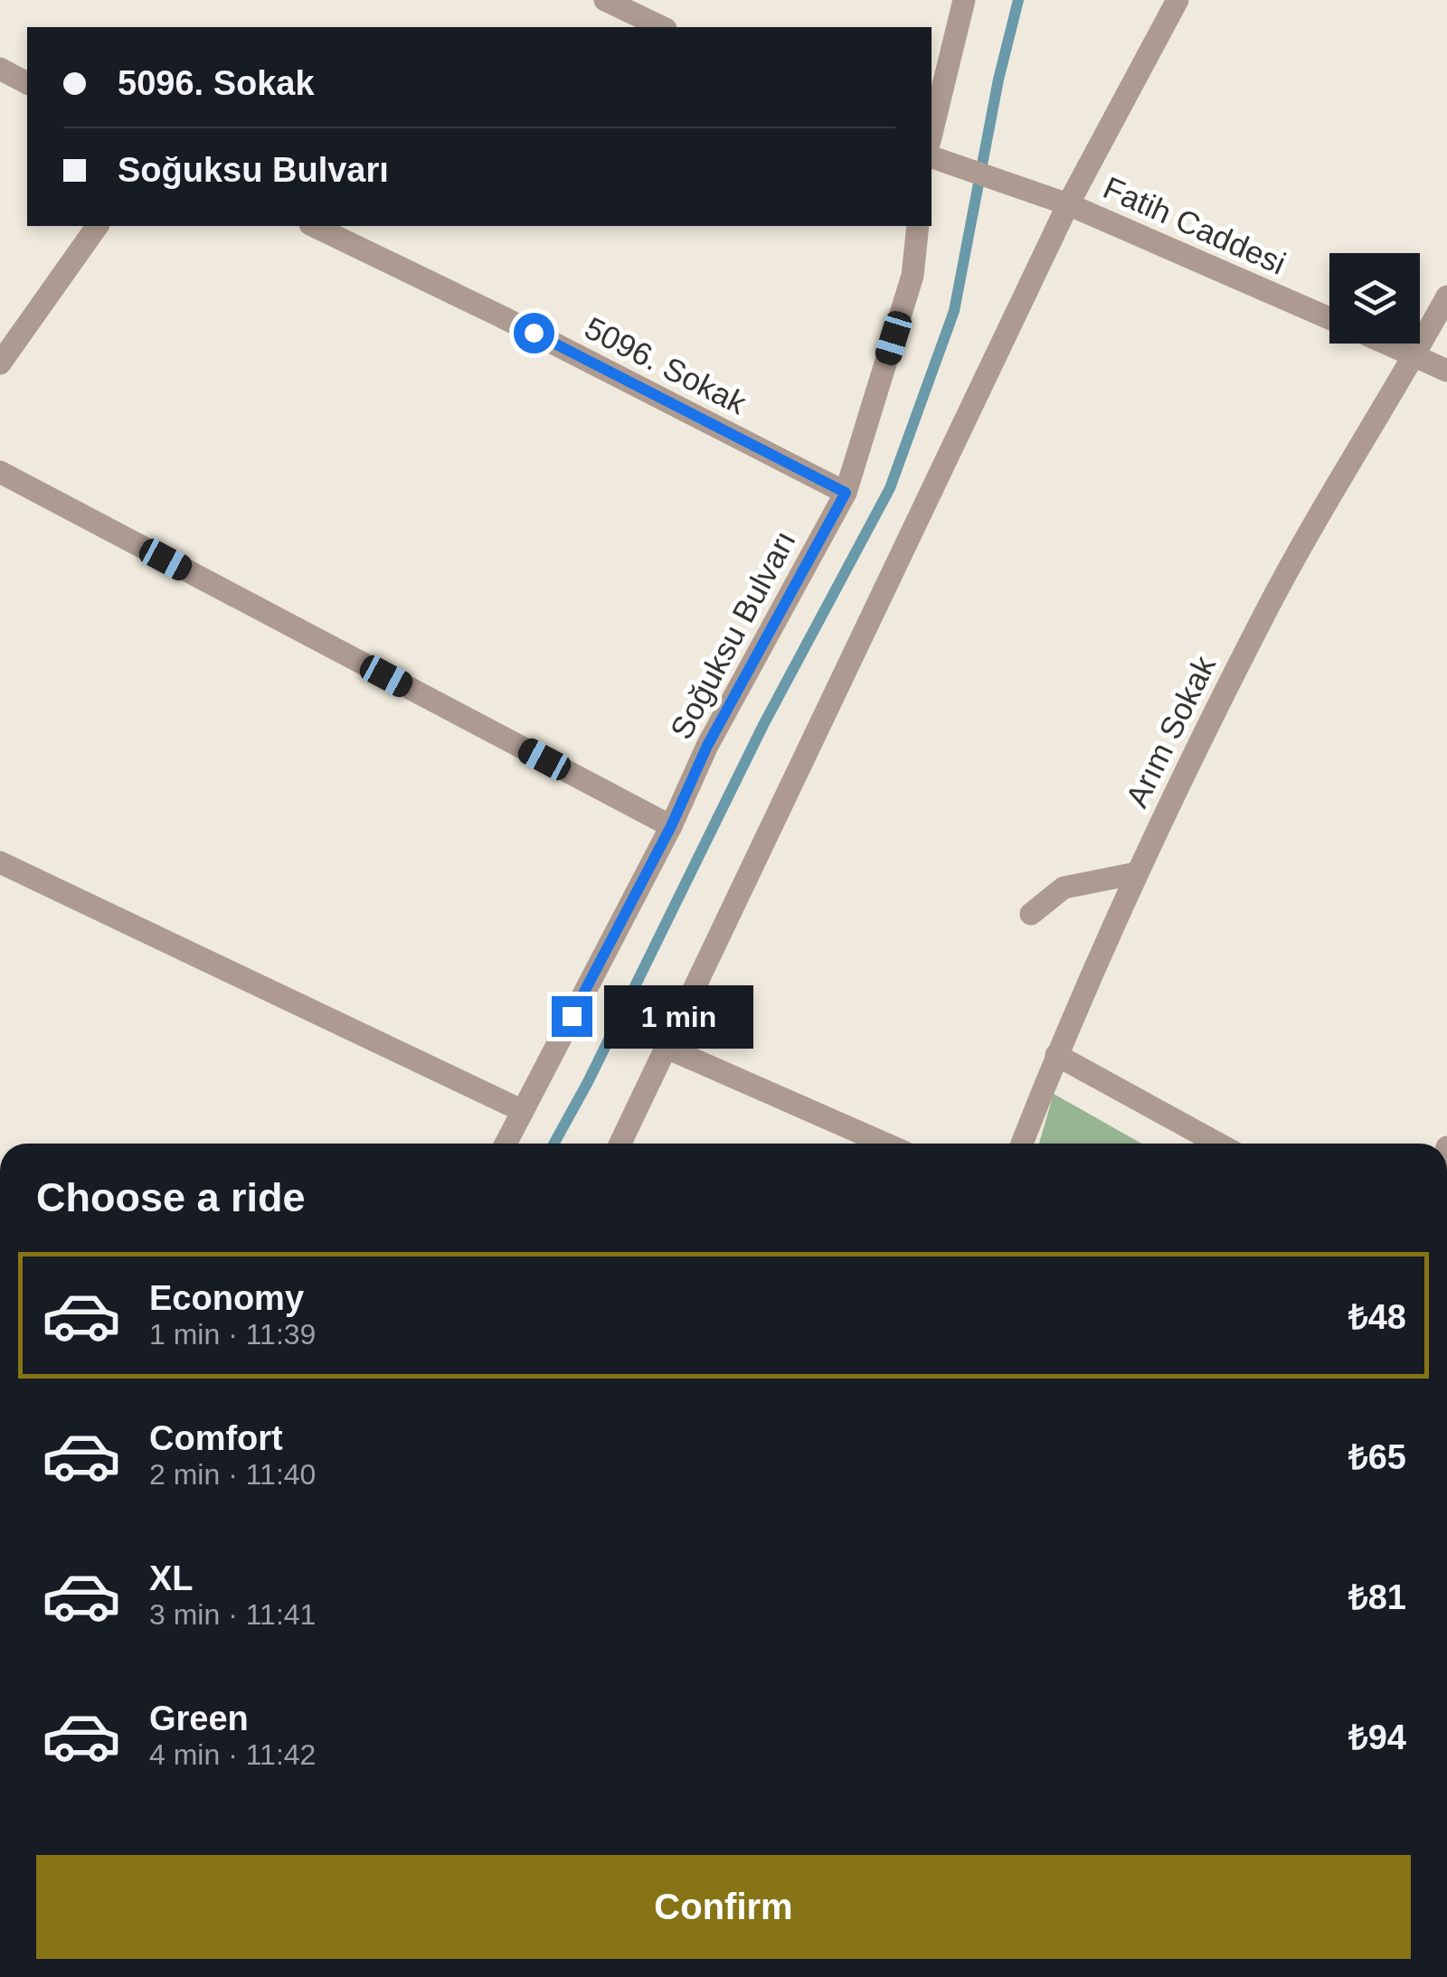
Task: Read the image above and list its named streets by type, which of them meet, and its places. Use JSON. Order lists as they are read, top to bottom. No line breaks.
{"streets":{"street":["Fatih Caddesi","5096. Sokak","Soğuksu Bulvarı","Arım Sokak"]},"crossings":[["Fatih Caddesi","Arım Sokak"],["5096. Sokak","Soğuksu Bulvarı"]],"page":{"banner":["5096. Sokak","Soğuksu Bulvarı"],"bubble":"1 min","heading":"Choose a ride","list":[{"name":"Economy","note":"1 min · 11:39","value":"₺48"},{"name":"Comfort","note":"2 min · 11:40","value":"₺65"},{"name":"XL","note":"3 min · 11:41","value":"₺81"},{"name":"Green","note":"4 min · 11:42","value":"₺94"}],"buttons":"Confirm"}}
